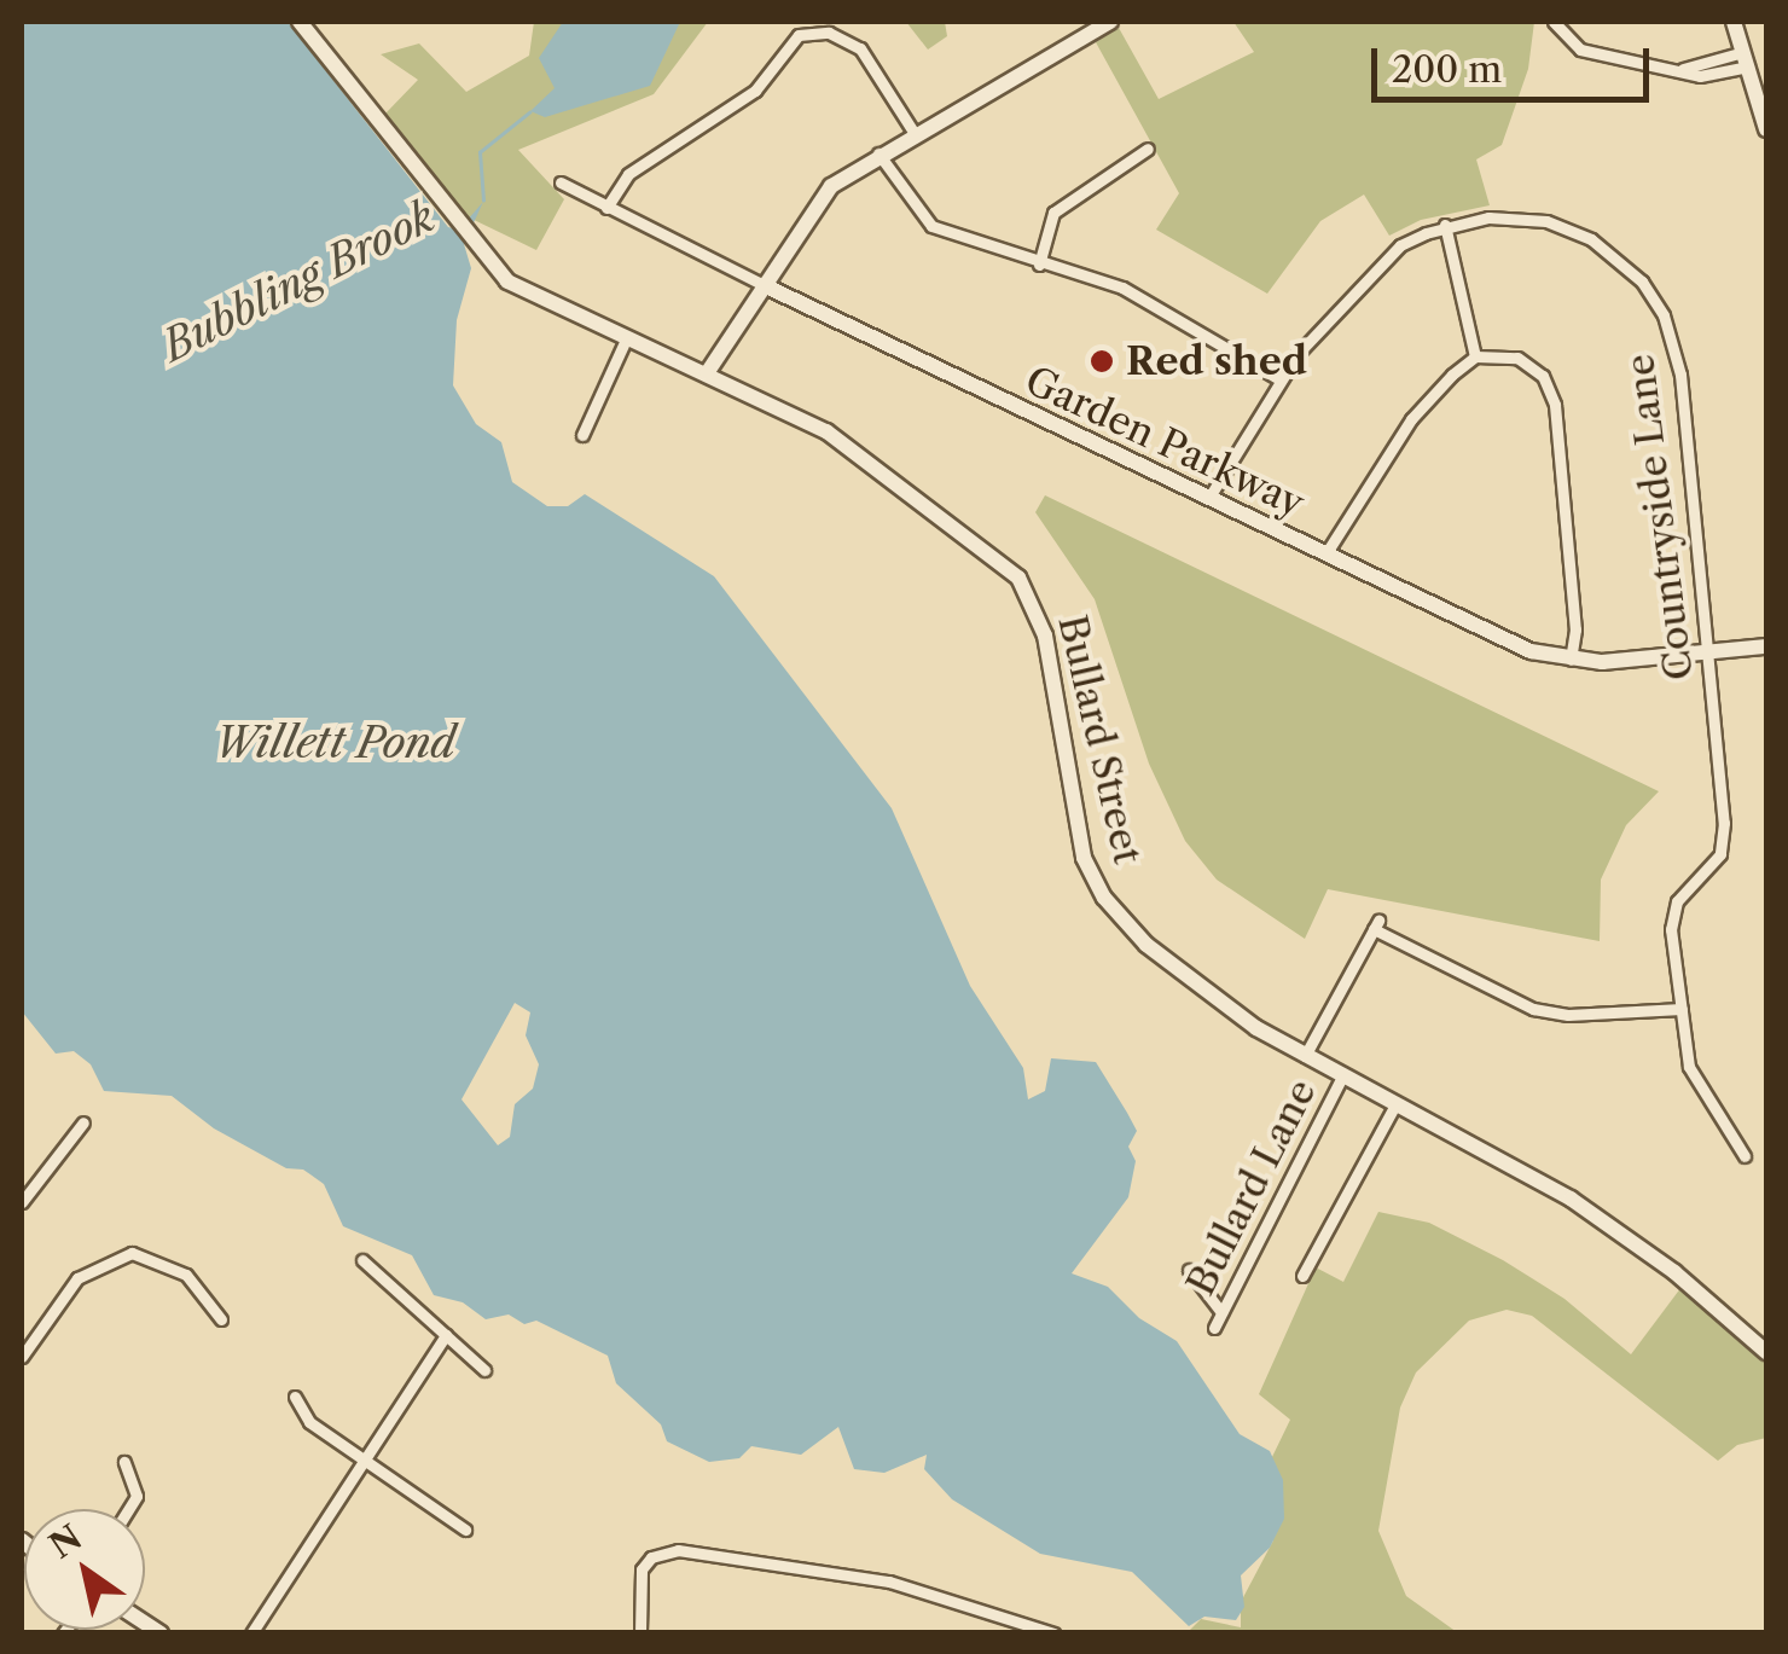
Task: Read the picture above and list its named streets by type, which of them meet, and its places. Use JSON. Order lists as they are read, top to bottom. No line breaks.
{"streets":{"main road":["Garden Parkway","Bullard Street"],"street":["Countryside Lane","Bullard Lane"]},"crossings":[["Garden Parkway","Countryside Lane"],["Bullard Street","Bullard Lane"]],"water":["Bubbling Brook","Willett Pond"],"places":["Red shed"],"scale_bar":"200 m","north":"top left"}
